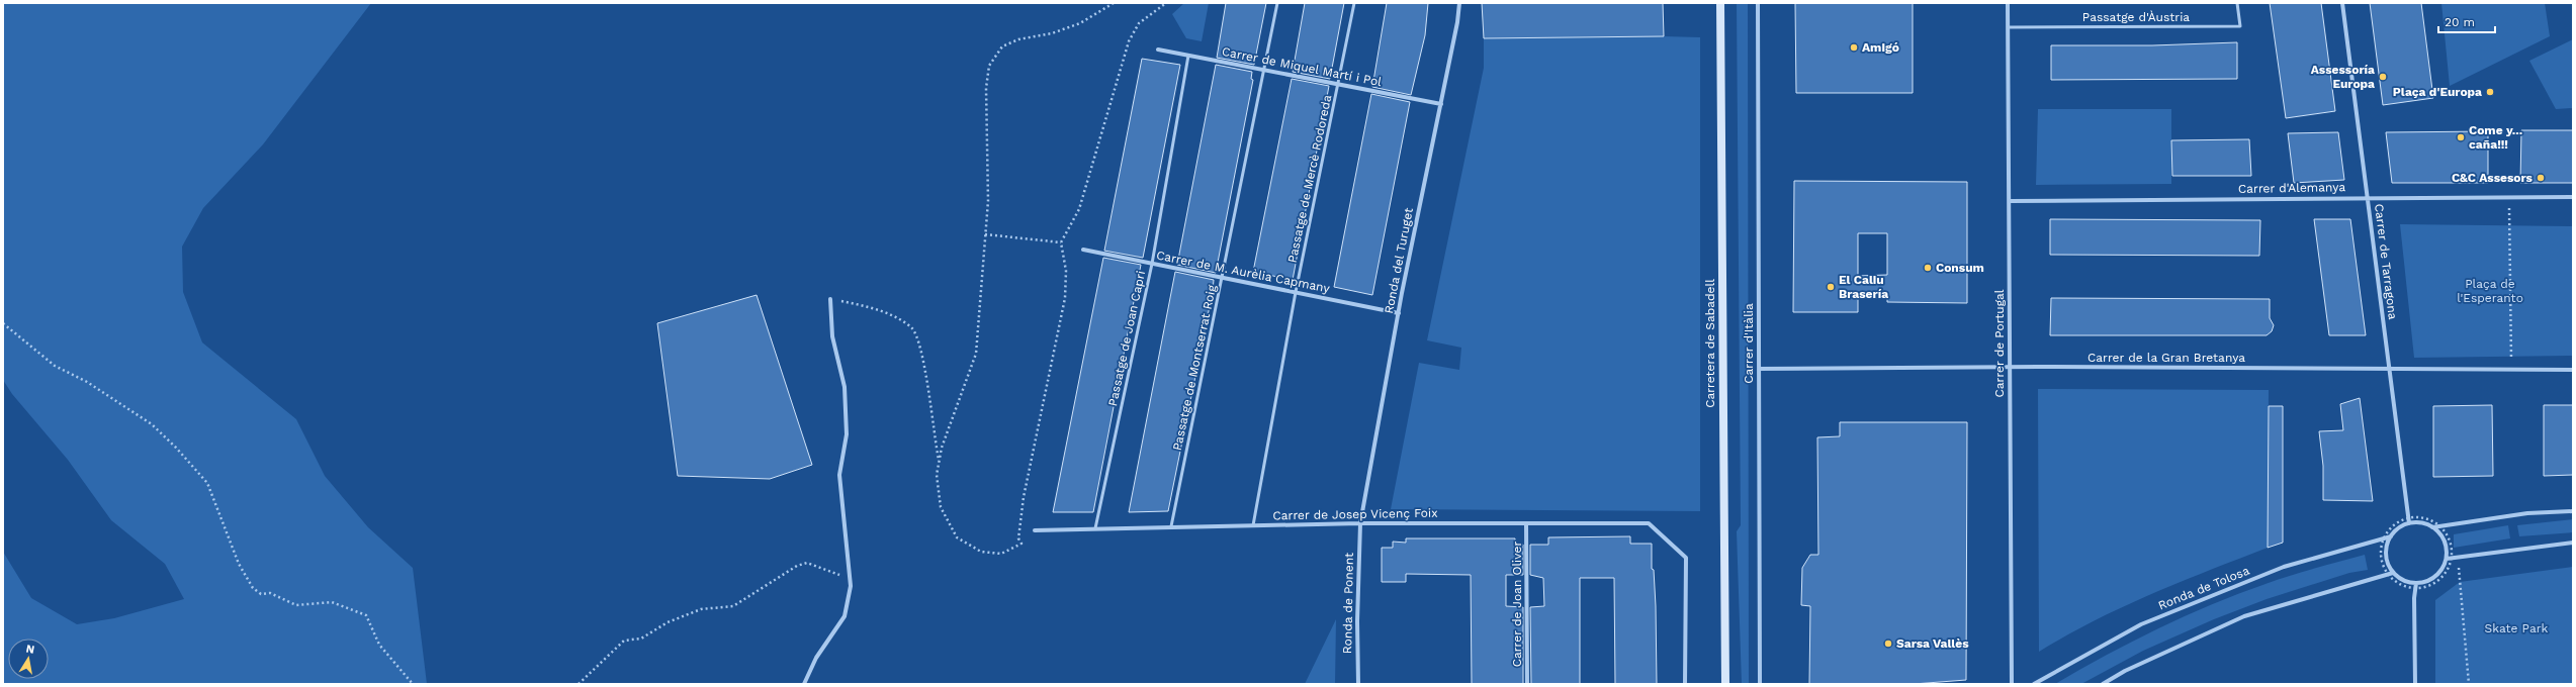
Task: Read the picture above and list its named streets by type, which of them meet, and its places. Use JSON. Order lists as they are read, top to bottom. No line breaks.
{"streets":{"street":["Carrer de Miquel Martí i Pol","Carrer d'Alemanya","Ronda del Turuget","Carrer de Tarragona","Carrer de M. Aurèlia Capmany","Carretera de Sabadell","Carrer d'Itàlia","Carrer de Portugal","Carrer de la Gran Bretanya","Carrer de Josep Vicenç Foix","Ronda de Tolosa","Ronda de Ponent","Carrer de Joan Oliver"],"lane":["Passatge d'Àustria","Passatge de Mercè Rodoreda","Passatge de Joan Capri","Passatge de Montserrat Roig"]},"crossings":[["Passatge d'Àustria","Carrer de Portugal"],["Carrer de Miquel Martí i Pol","Passatge de Mercè Rodoreda"],["Carrer de Miquel Martí i Pol","Ronda del Turuget"],["Carrer de Miquel Martí i Pol","Passatge de Joan Capri"],["Carrer de Miquel Martí i Pol","Passatge de Montserrat Roig"],["Passatge de Mercè Rodoreda","Carrer de M. Aurèlia Capmany"],["Passatge de Mercè Rodoreda","Carrer de Josep Vicenç Foix"],["Carrer d'Alemanya","Carrer de Tarragona"],["Carrer d'Alemanya","Carrer de Portugal"],["Ronda del Turuget","Carrer de M. Aurèlia Capmany"],["Ronda del Turuget","Carrer de Josep Vicenç Foix"],["Ronda del Turuget","Ronda de Ponent"],["Carrer de Tarragona","Carrer de la Gran Bretanya"],["Carrer de Tarragona","Ronda de Tolosa"],["Carrer de M. Aurèlia Capmany","Passatge de Joan Capri"],["Carrer de M. Aurèlia Capmany","Passatge de Montserrat Roig"],["Passatge de Joan Capri","Carrer de Josep Vicenç Foix"],["Carrer d'Itàlia","Carrer de la Gran Bretanya"],["Carrer de Portugal","Carrer de la Gran Bretanya"],["Passatge de Montserrat Roig","Carrer de Josep Vicenç Foix"],["Carrer de Josep Vicenç Foix","Ronda de Ponent"],["Carrer de Josep Vicenç Foix","Carrer de Joan Oliver"]],"parks":["Plaça de l'Esperanto","Skate Park"],"places":["Amigó","Assessoría Europa","Plaça d'Europa","Come y... caña!!!","C&C Assesors","Consum","El Caliu Brasería","Sarsa Vallès"],"scale_bar":"20 m","north":"top"}
